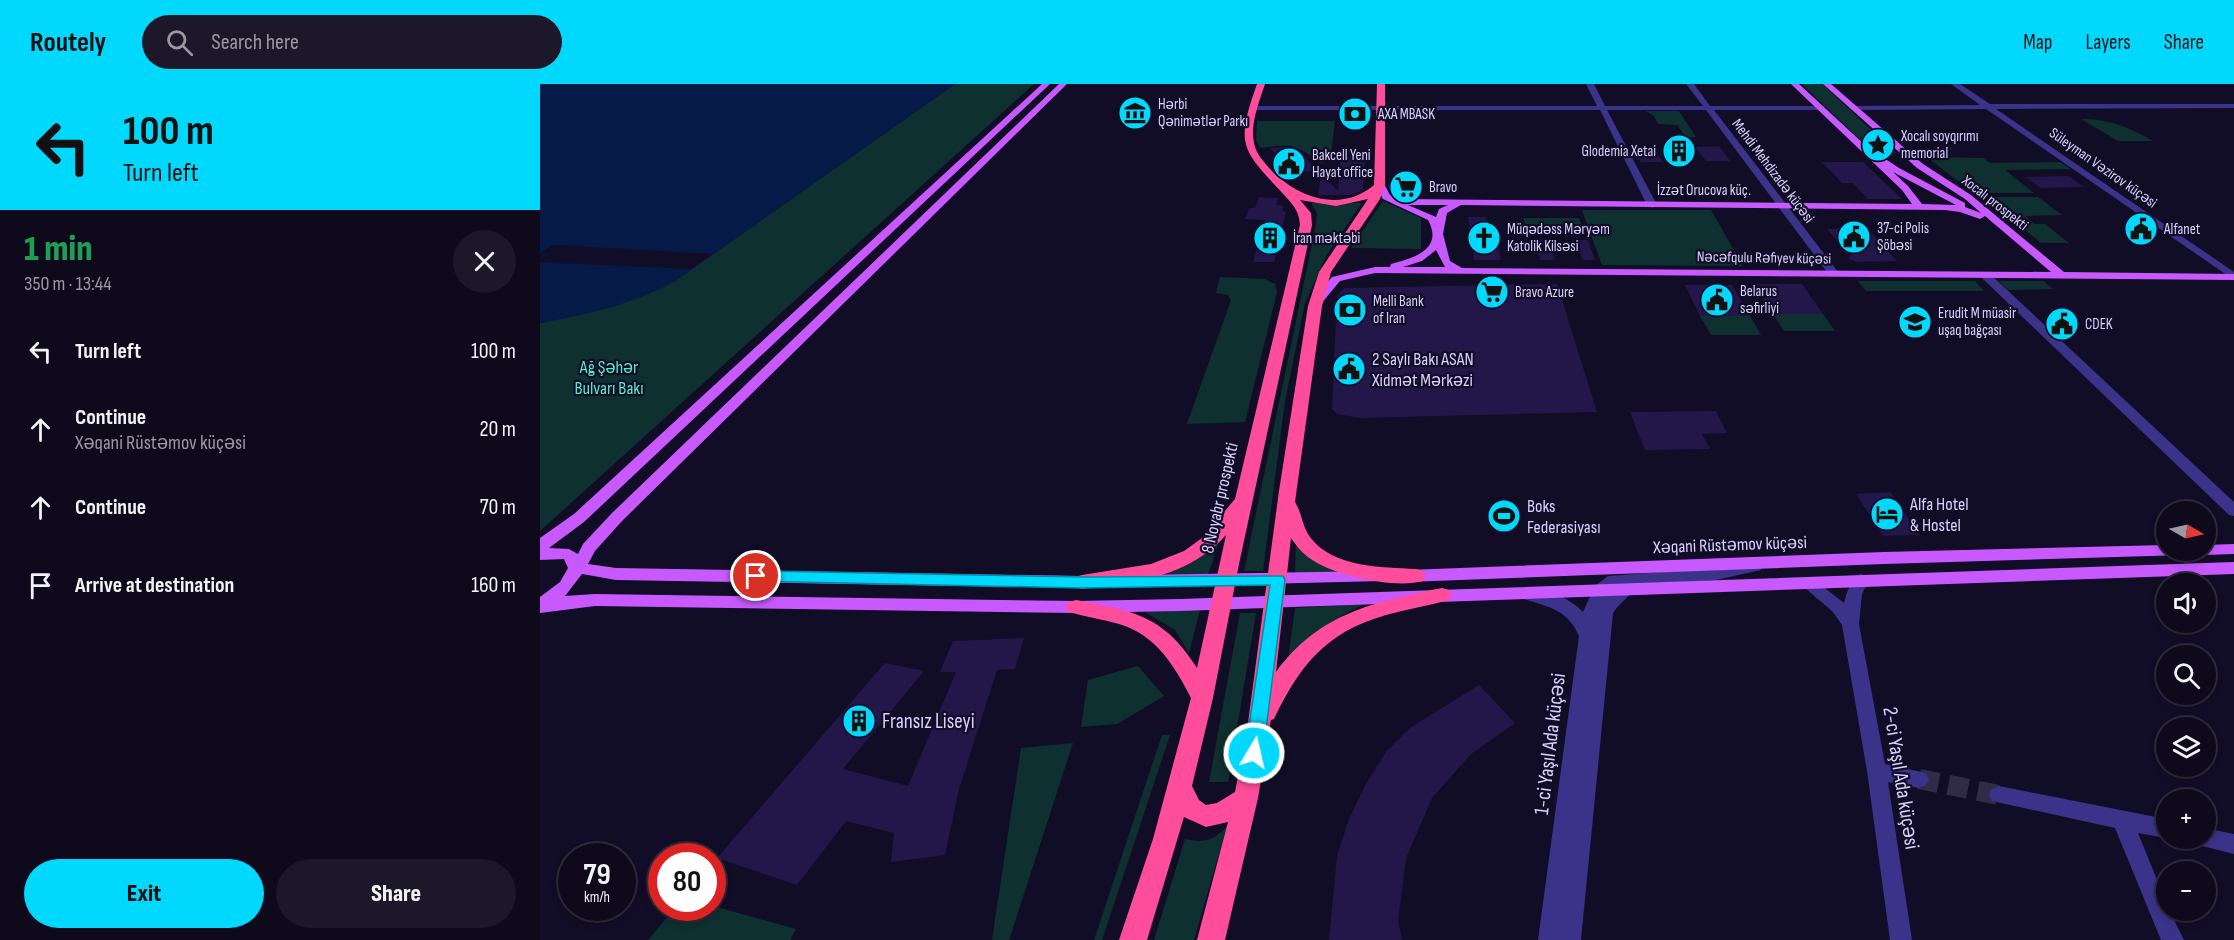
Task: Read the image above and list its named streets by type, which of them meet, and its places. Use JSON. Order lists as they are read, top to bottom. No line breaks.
{"streets":{"highway":["8 Noyabr prospekti"],"main road":["İzzət Orucova küç.","Xocalı prospekti","Nəcəfqulu Rəfiyev küçəsi","Xəqani Rüstəmov küçəsi"],"street":["Süleyman Vəzirov küçəsi","Mehdi Mehdizadə küçəsi","1-ci Yaşıl Ada küçəsi","2-ci Yaşıl Ada küçəsi"]},"crossings":[["Süleyman Vəzirov küçəsi","Nəcəfqulu Rəfiyev küçəsi"],["Mehdi Mehdizadə küçəsi","İzzət Orucova küç."],["Mehdi Mehdizadə küçəsi","Nəcəfqulu Rəfiyev küçəsi"],["İzzət Orucova küç.","Xocalı prospekti"],["Xocalı prospekti","Nəcəfqulu Rəfiyev küçəsi"],["8 Noyabr prospekti","Xəqani Rüstəmov küçəsi"]],"parks":["Ağ Şəhər Bulvarı Bakı"],"places":{"museum":["Hərbi Qənimətlər Parkı"],"bank":["AXA MBASK","Melli Bank of Iran"],"place":["Xocalı soyqırımı memorial"],"building":["Glodemia Xetai","İran məktəbi","Fransız Liseyi"],"public building":["Bakcell Yeni Hayat office","Alfanet","37-ci Polis Şöbəsi","Belarus səfirliyi","CDEK","2 Saylı Bakı ASAN Xidmət Mərkəzi"],"supermarket":["Bravo","Bravo Azure"],"church":["Müqədəss Məryəm Katolik Kilsəsi"],"school or university":["Erudit M müasir uşaq bağçası"],"hotel":["Alfa Hotel & Hostel"],"sports":["Boks Federasiyası"]},"north":"right","page":{"header":"Routely","search":"Search here","nav":["Map","Layers","Share"],"turn":["100 m","Turn left"],"heading":["1 min","350 m · 13:44"],"list":[{"name":"Turn left","value":"100 m"},{"name":"Continue","note":"Xəqani Rüstəmov küçəsi","value":"20 m"},{"name":"Continue","value":"70 m"},{"name":"Arrive at destination","value":"160 m"}],"map_buttons":["+","−"],"speed":"79 km/h","limit":"80","buttons":["Exit","Share"]}}
